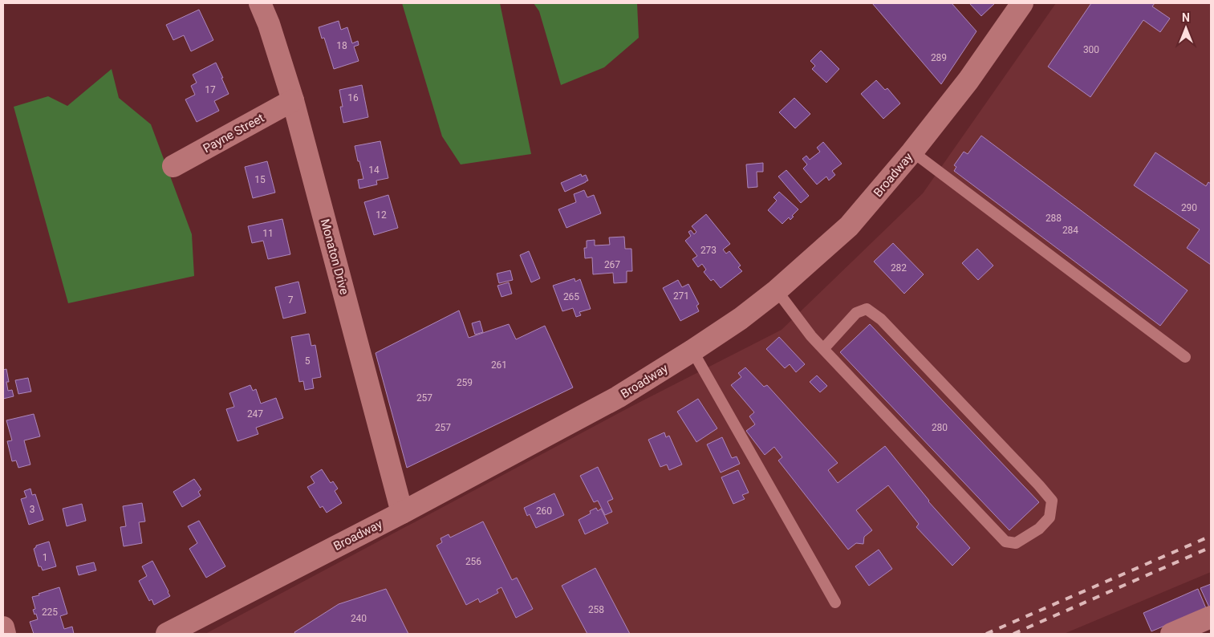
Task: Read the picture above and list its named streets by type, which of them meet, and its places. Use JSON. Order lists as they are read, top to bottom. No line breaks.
{"streets":{"street":["Payne Street","Broadway","Monaton Drive"]},"crossings":[["Payne Street","Monaton Drive"],["Broadway","Monaton Drive"]],"house_numbers":["18","300","289","17","16","14","15","290","12","288","284","11","273","267","282","271","265","7","5","261","259","257","247","257","280","3","260","1","256","258","225","240"],"north":"top"}
